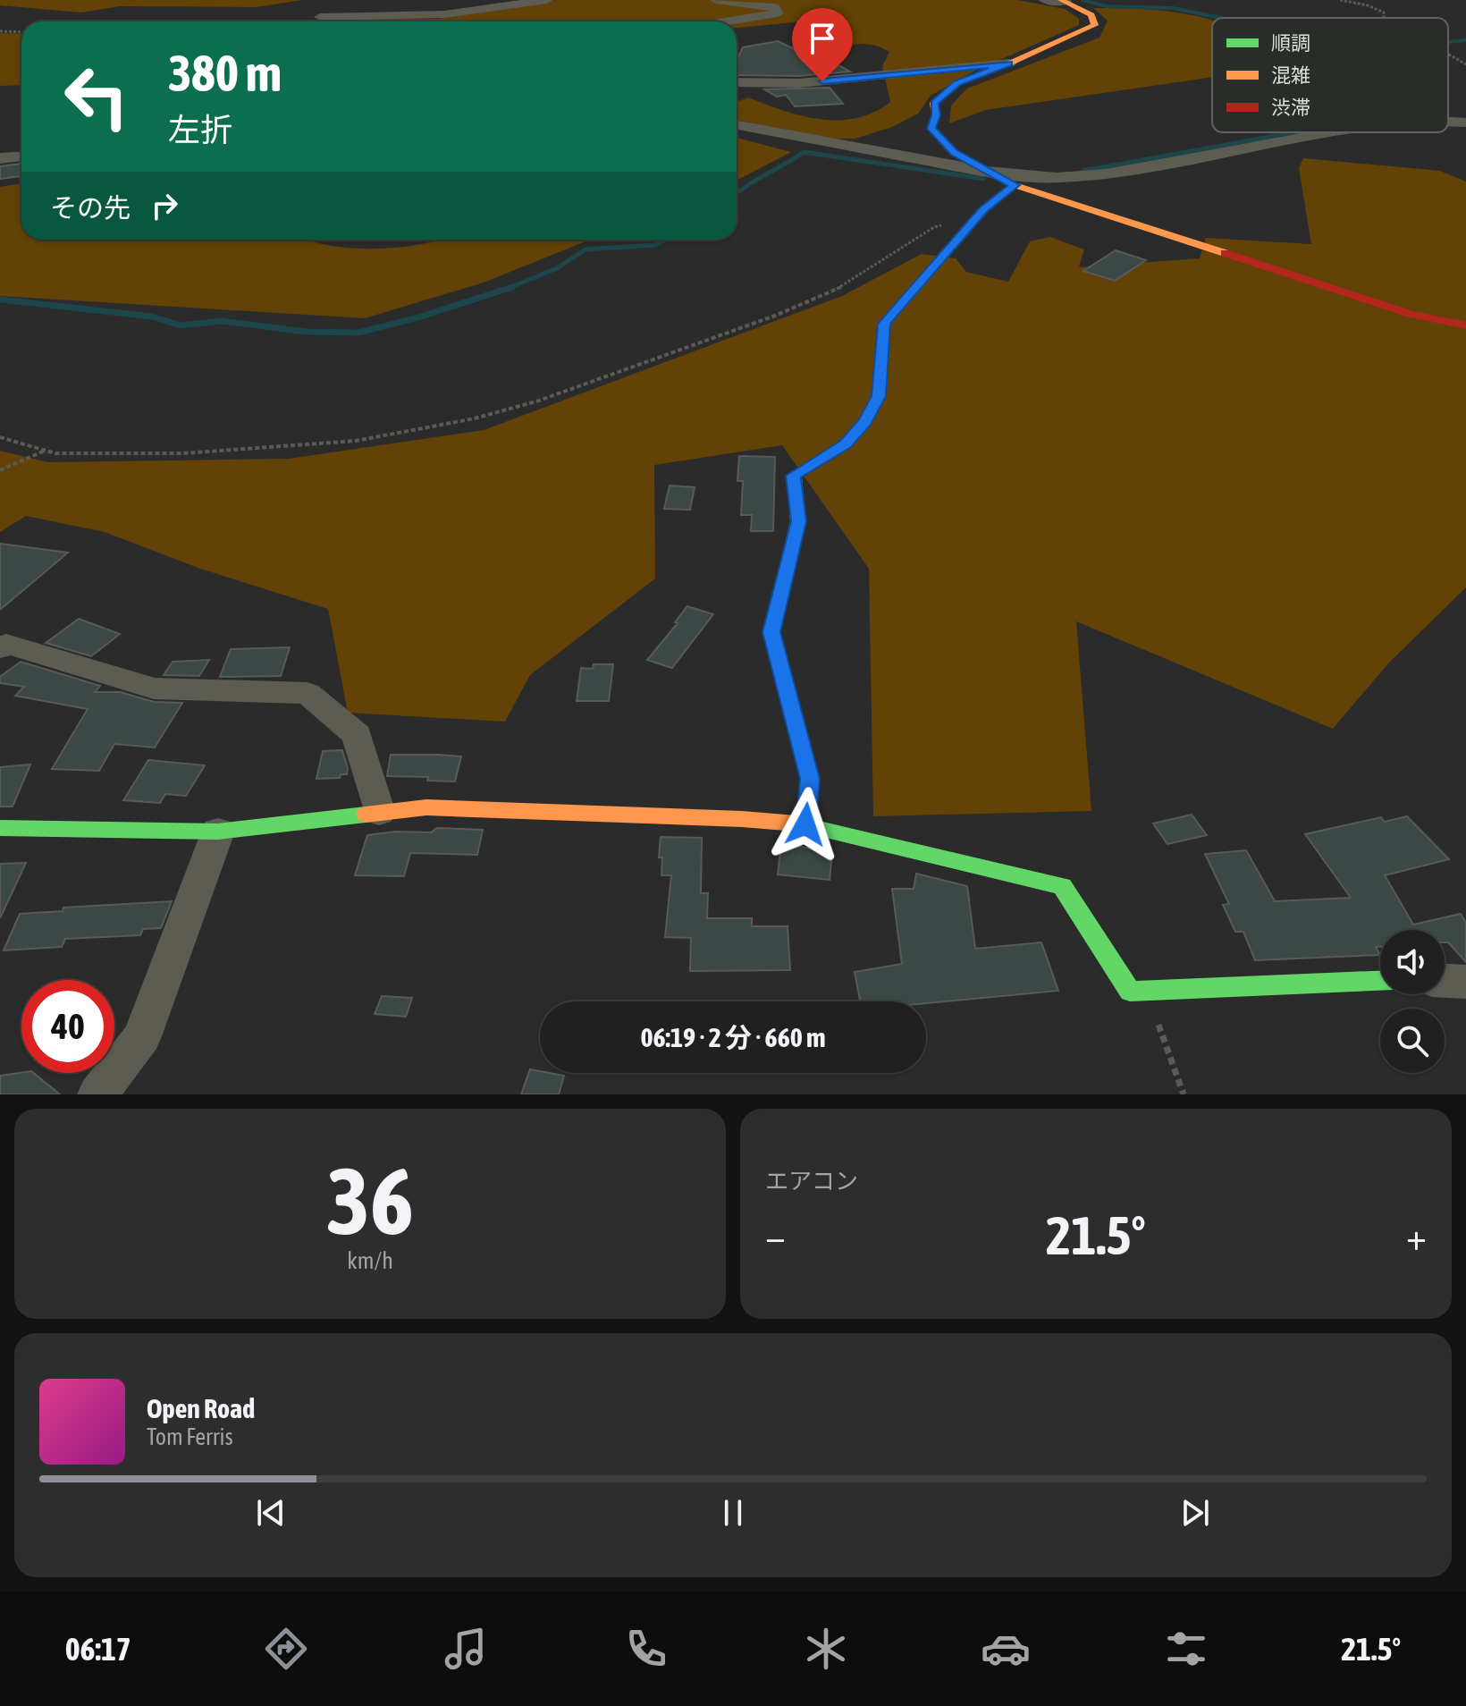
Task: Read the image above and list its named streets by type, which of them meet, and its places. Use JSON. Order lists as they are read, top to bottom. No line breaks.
{"legend":["順調","混雑","渋滞"],"page":{"turn":["380 m","左折"],"then":"その先","limit":"40","trip":"06:19 · 2 分 · 660 m","tile":[["36","km/h"],"エアコン"],"heat":["−","21.5°","+"],"song":["Open Road","Tom Ferris"],"tabs":["06:17","21.5°"]}}
